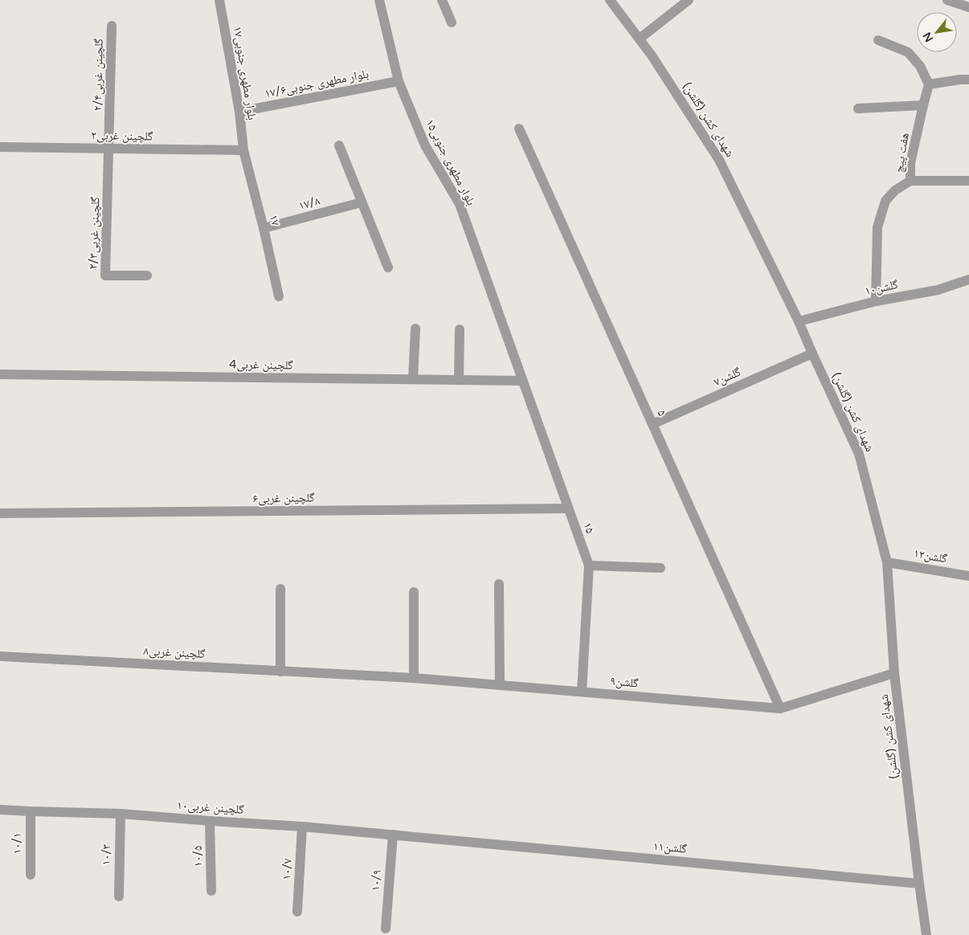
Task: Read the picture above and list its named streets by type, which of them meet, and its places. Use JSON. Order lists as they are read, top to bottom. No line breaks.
{"streets":{"street":["بلوار مطهری جنوبی۱۷","گلچینن غربی۲/۴","بلوار مطهری جنوبی۱۷/۶","شهدای کشن (گلشن)","گلچینن غربی۲","هفت پیچ","بلوار مطهری جنوبی۱۵","۱۷/۸","۱۷","گلچینن غربی۲/۳","گلشن۱۰","4گلچینن غربی","گلشن۷","۵","گلچینن غربی۶","۱۵","گلشن۱۲","گلچینن غربی۸","گلشن۹","گلچینن غربی۱۰","۱۰/۱","گلشن۱۱","۱۰/۳","۱۰/۵","۱۰/۷","۱۰/۹"]},"crossings":[["بلوار مطهری جنوبی۱۷","بلوار مطهری جنوبی۱۷/۶"],["بلوار مطهری جنوبی۱۷","گلچینن غربی۲"],["بلوار مطهری جنوبی۱۷","۱۷"],["گلچینن غربی۲/۴","گلچینن غربی۲"],["گلچینن غربی۲/۴","گلچینن غربی۲/۳"],["بلوار مطهری جنوبی۱۷/۶","بلوار مطهری جنوبی۱۵"],["شهدای کشن (گلشن)","گلشن۱۰"],["شهدای کشن (گلشن)","گلشن۷"],["شهدای کشن (گلشن)","گلشن۱۲"],["شهدای کشن (گلشن)","گلشن۹"],["شهدای کشن (گلشن)","گلشن۱۱"],["گلچینن غربی۲","۱۷"],["گلچینن غربی۲","گلچینن غربی۲/۳"],["هفت پیچ","گلشن۱۰"],["بلوار مطهری جنوبی۱۵","4گلچینن غربی"],["بلوار مطهری جنوبی۱۵","۱۵"],["۱۷/۸","۱۷"],["4گلچینن غربی","۱۵"],["گلشن۷","۵"],["۵","گلشن۹"],["گلچینن غربی۶","۱۵"],["۱۵","گلشن۹"],["گلچینن غربی۸","گلشن۹"],["گلچینن غربی۱۰","۱۰/۱"],["گلچینن غربی۱۰","گلشن۱۱"],["گلچینن غربی۱۰","۱۰/۳"],["گلچینن غربی۱۰","۱۰/۵"],["گلچینن غربی۱۰","۱۰/۷"],["گلچینن غربی۱۰","۱۰/۹"]],"north":"bottom left"}
